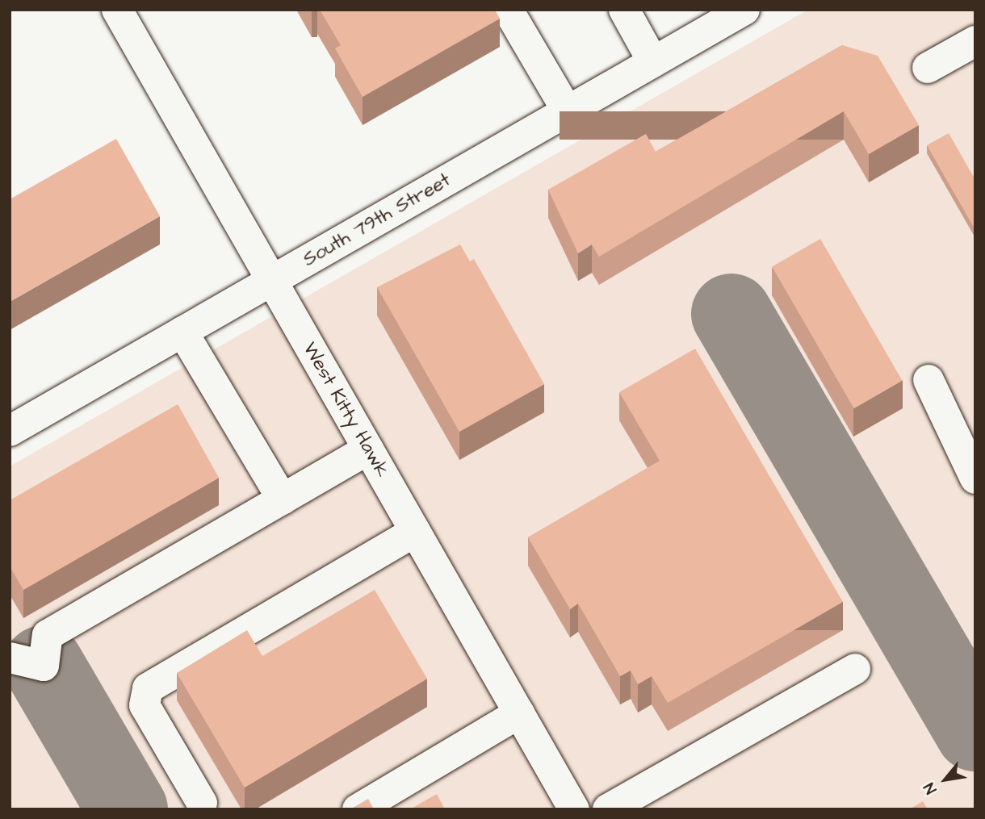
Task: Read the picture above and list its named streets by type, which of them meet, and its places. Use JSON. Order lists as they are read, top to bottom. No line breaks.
{"streets":{"street":["South 79th Street","West Kitty Hawk"]},"crossings":[["South 79th Street","West Kitty Hawk"]],"north":"bottom left"}
